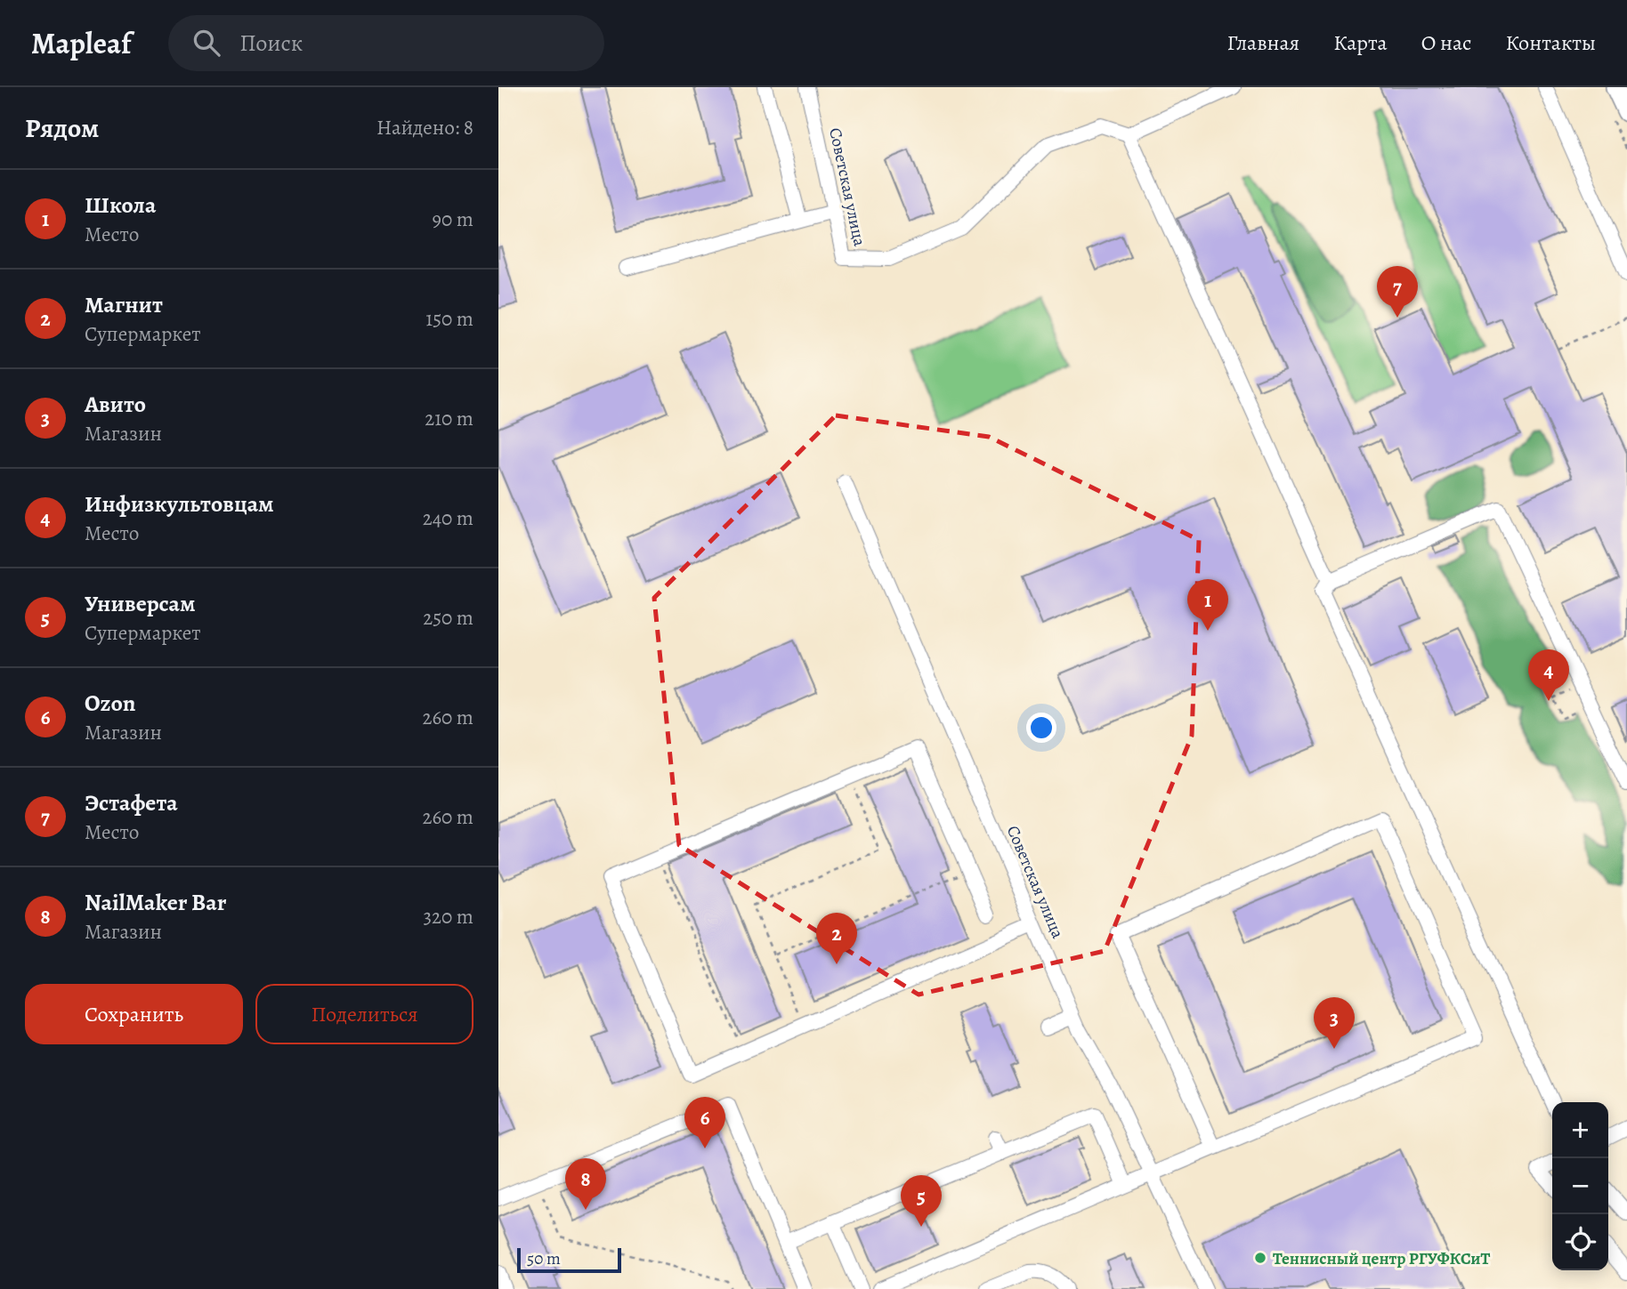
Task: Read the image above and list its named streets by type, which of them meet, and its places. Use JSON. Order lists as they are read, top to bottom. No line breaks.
{"streets":{"street":["Советская улица"]},"places":["Теннисный центр РГУФКСиТ"],"scale_bar":"50 m","page":{"header":"Mapleaf","search":"Поиск","nav":["Главная","Карта","О нас","Контакты"],"heading":["Рядом","Найдено: 8"],"list":[{"mark":"1","name":"Школа","note":"Место","value":"90 m"},{"mark":"2","name":"Магнит","note":"Супермаркет","value":"150 m"},{"mark":"3","name":"Авито","note":"Магазин","value":"210 m"},{"mark":"4","name":"Инфизкультовцам","note":"Место","value":"240 m"},{"mark":"5","name":"Универсам","note":"Супермаркет","value":"250 m"},{"mark":"6","name":"Ozon","note":"Магазин","value":"260 m"},{"mark":"7","name":"Эстафета","note":"Место","value":"260 m"},{"mark":"8","name":"NailMaker Bar","note":"Магазин","value":"320 m"}],"pins":["7","1","4","2","3","6","8","5"],"buttons":["Сохранить","Поделиться"],"map_buttons":["+","−"],"scale":"50 m"}}
